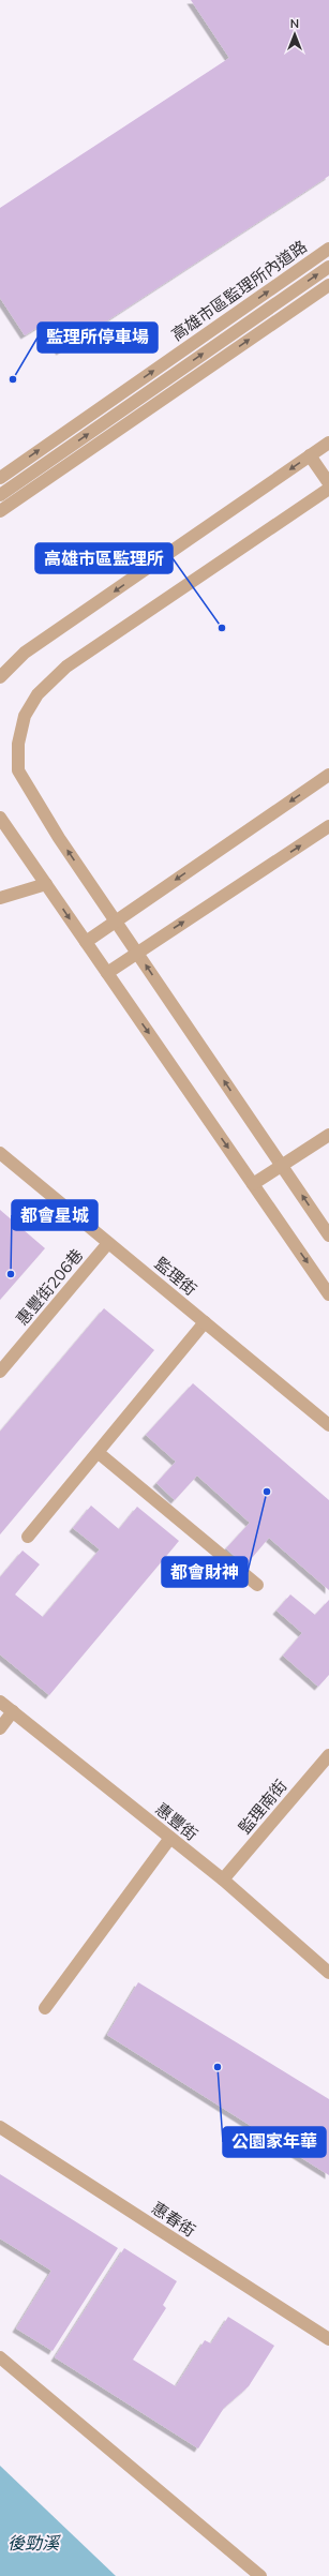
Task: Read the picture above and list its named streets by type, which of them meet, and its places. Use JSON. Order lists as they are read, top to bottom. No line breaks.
{"streets":{"street":["高雄市區監理所內道路","監理街","惠豐街206巷","監理南街","惠豐街","惠春街"]},"crossings":[["監理街","惠豐街206巷"],["監理南街","惠豐街"]],"water":["後勁溪"],"places":["監理所停車場","高雄市區監理所","都會星城","都會財神","公園家年華"],"north":"top"}
